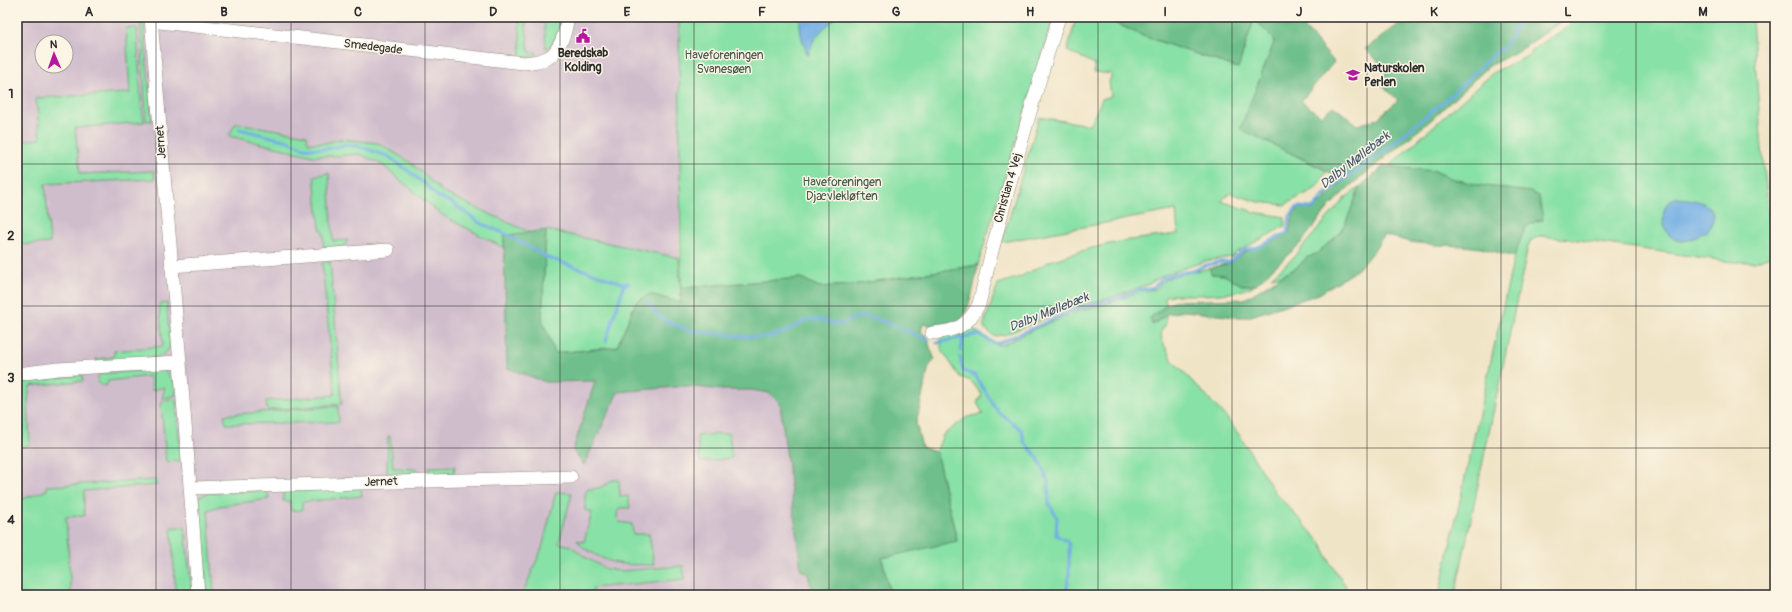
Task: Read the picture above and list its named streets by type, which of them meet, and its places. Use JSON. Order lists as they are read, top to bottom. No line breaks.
{"streets":{"street":["Smedegade","Jernet","Christian 4 Vej"]},"crossings":[["Smedegade","Jernet"]],"water":["Dalby Møllebæk"],"parks":["Haveforeningen Svanesøen","Haveforeningen Djævlekløften"],"places":{"public building":["Beredskab Kolding"],"school or university":["Naturskolen Perlen"]},"north":"top","grid":{"columns":["A","B","C","D","E","F","G","H","I","J","K","L","M"],"rows":["1","2","3","4"]}}
